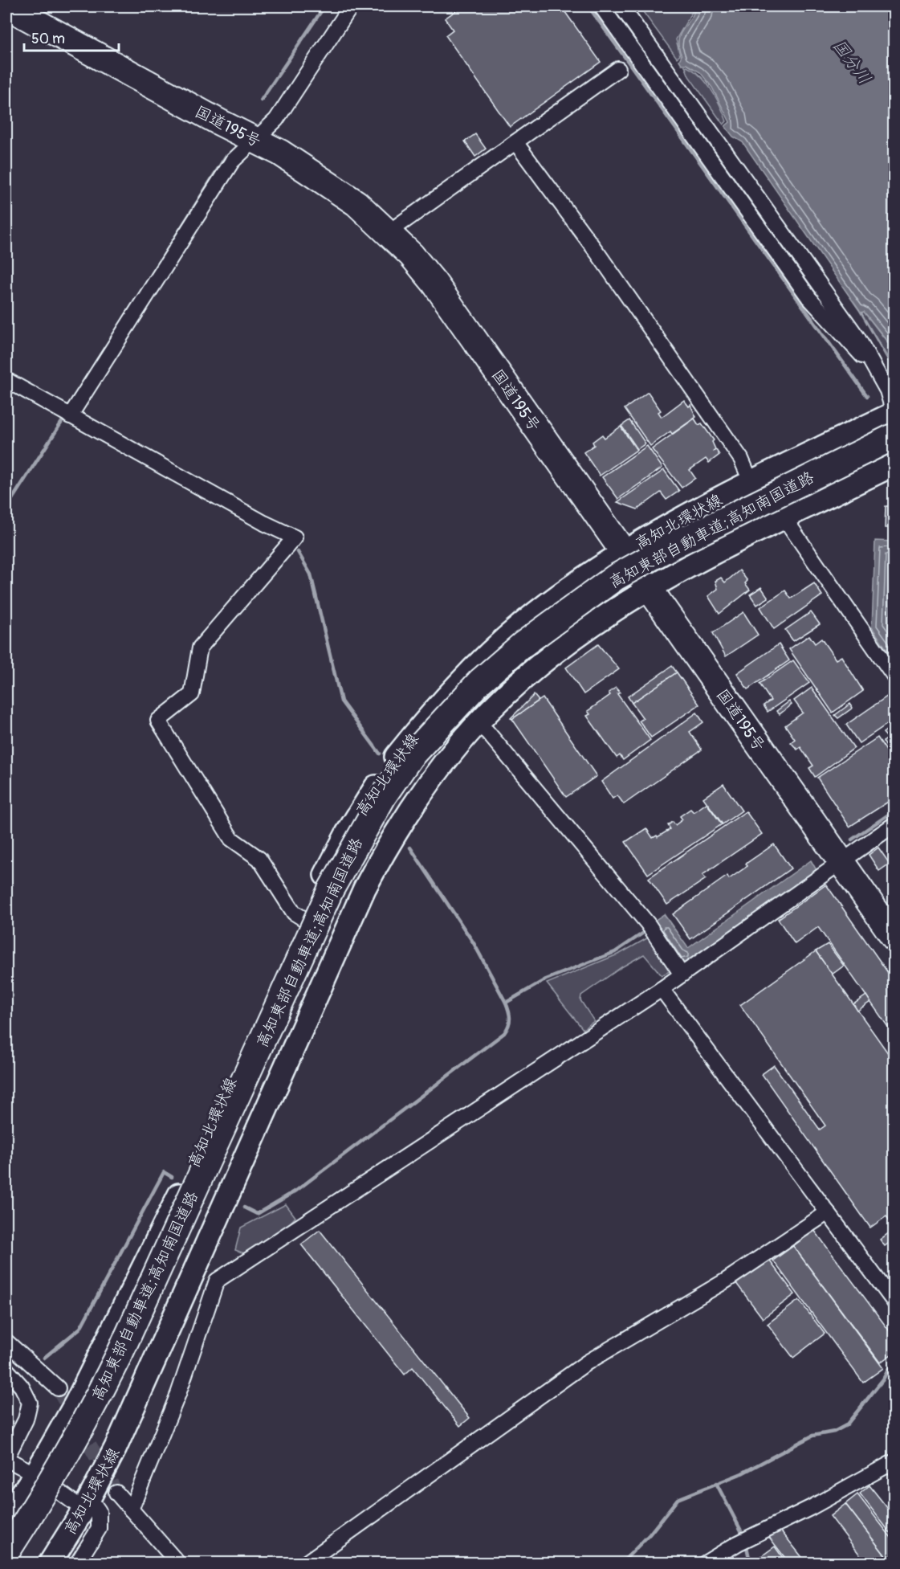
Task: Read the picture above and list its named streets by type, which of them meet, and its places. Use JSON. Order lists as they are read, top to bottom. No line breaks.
{"streets":{"highway":["国道195号","高知東部自動車道;高知南国道路"],"main road":["高知北環状線"]},"crossings":[["国道195号","高知北環状線"]],"water":["国分川"],"scale_bar":"50 m"}
